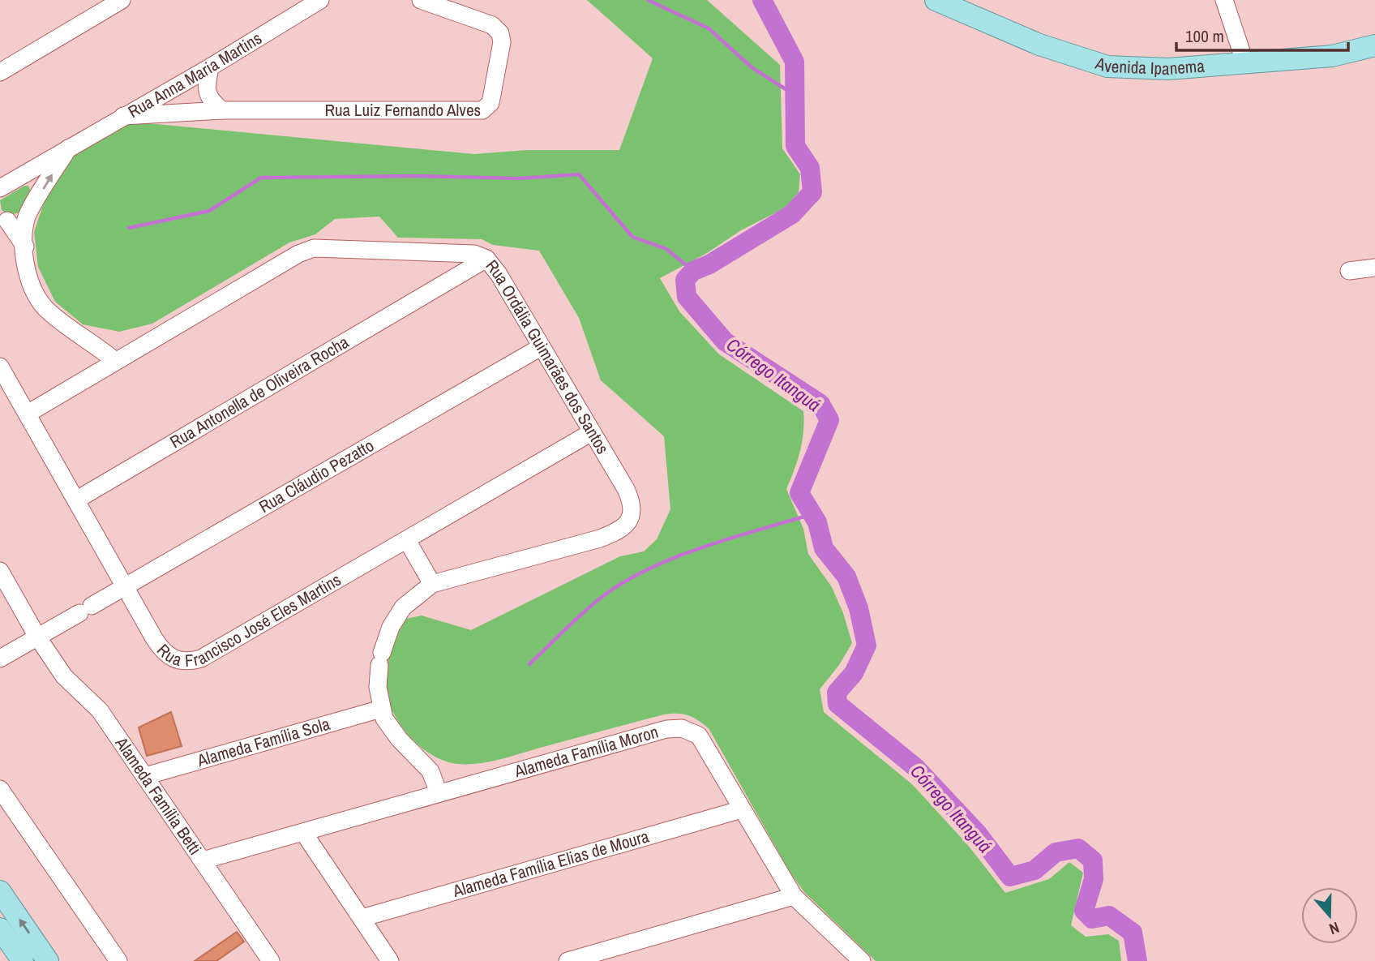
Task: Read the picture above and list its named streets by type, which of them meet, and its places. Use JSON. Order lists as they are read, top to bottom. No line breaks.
{"streets":{"main road":["Avenida Ipanema"],"street":["Rua Anna Maria Martins","Rua Luiz Fernando Alves","Rua Ordália Guimarães dos Santos","Rua Antonella de Oliveira Rocha","Rua Cláudio Pezatto","Rua Francisco José Eles Martins","Alameda Família Sola","Alameda Família Moron","Alameda Família Betti","Alameda Família Elias de Moura"]},"crossings":[["Rua Anna Maria Martins","Rua Luiz Fernando Alves"],["Rua Ordália Guimarães dos Santos","Rua Antonella de Oliveira Rocha"],["Rua Ordália Guimarães dos Santos","Rua Cláudio Pezatto"],["Rua Ordália Guimarães dos Santos","Rua Francisco José Eles Martins"],["Rua Ordália Guimarães dos Santos","Alameda Família Sola"],["Rua Antonella de Oliveira Rocha","Rua Francisco José Eles Martins"],["Rua Cláudio Pezatto","Rua Francisco José Eles Martins"],["Rua Cláudio Pezatto","Alameda Família Betti"],["Alameda Família Sola","Alameda Família Betti"],["Alameda Família Moron","Alameda Família Betti"],["Alameda Família Moron","Alameda Família Elias de Moura"]],"water":["Córrego Itanguá"],"scale_bar":"100 m","north":"bottom"}
